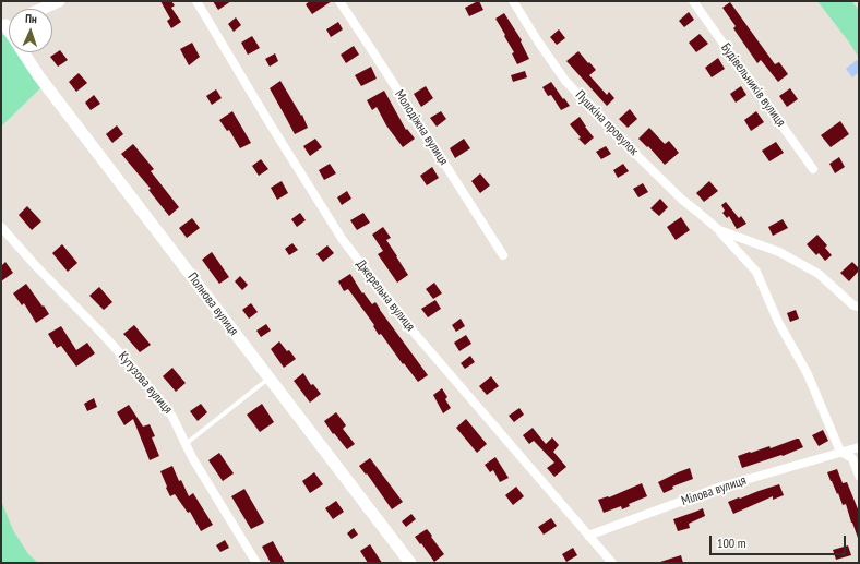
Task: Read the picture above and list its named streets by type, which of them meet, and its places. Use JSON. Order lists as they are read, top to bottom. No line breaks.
{"streets":{"street":["Будівельників вулиця","Пушкіна провулок","Молодіжна вулиця","Джерельна вулиця","Полнова вулиця","Кутузова вулиця","Мілова вулиця"]},"crossings":[["Пушкіна провулок","Мілова вулиця"],["Джерельна вулиця","Мілова вулиця"]],"scale_bar":"100 m","north":"top"}
